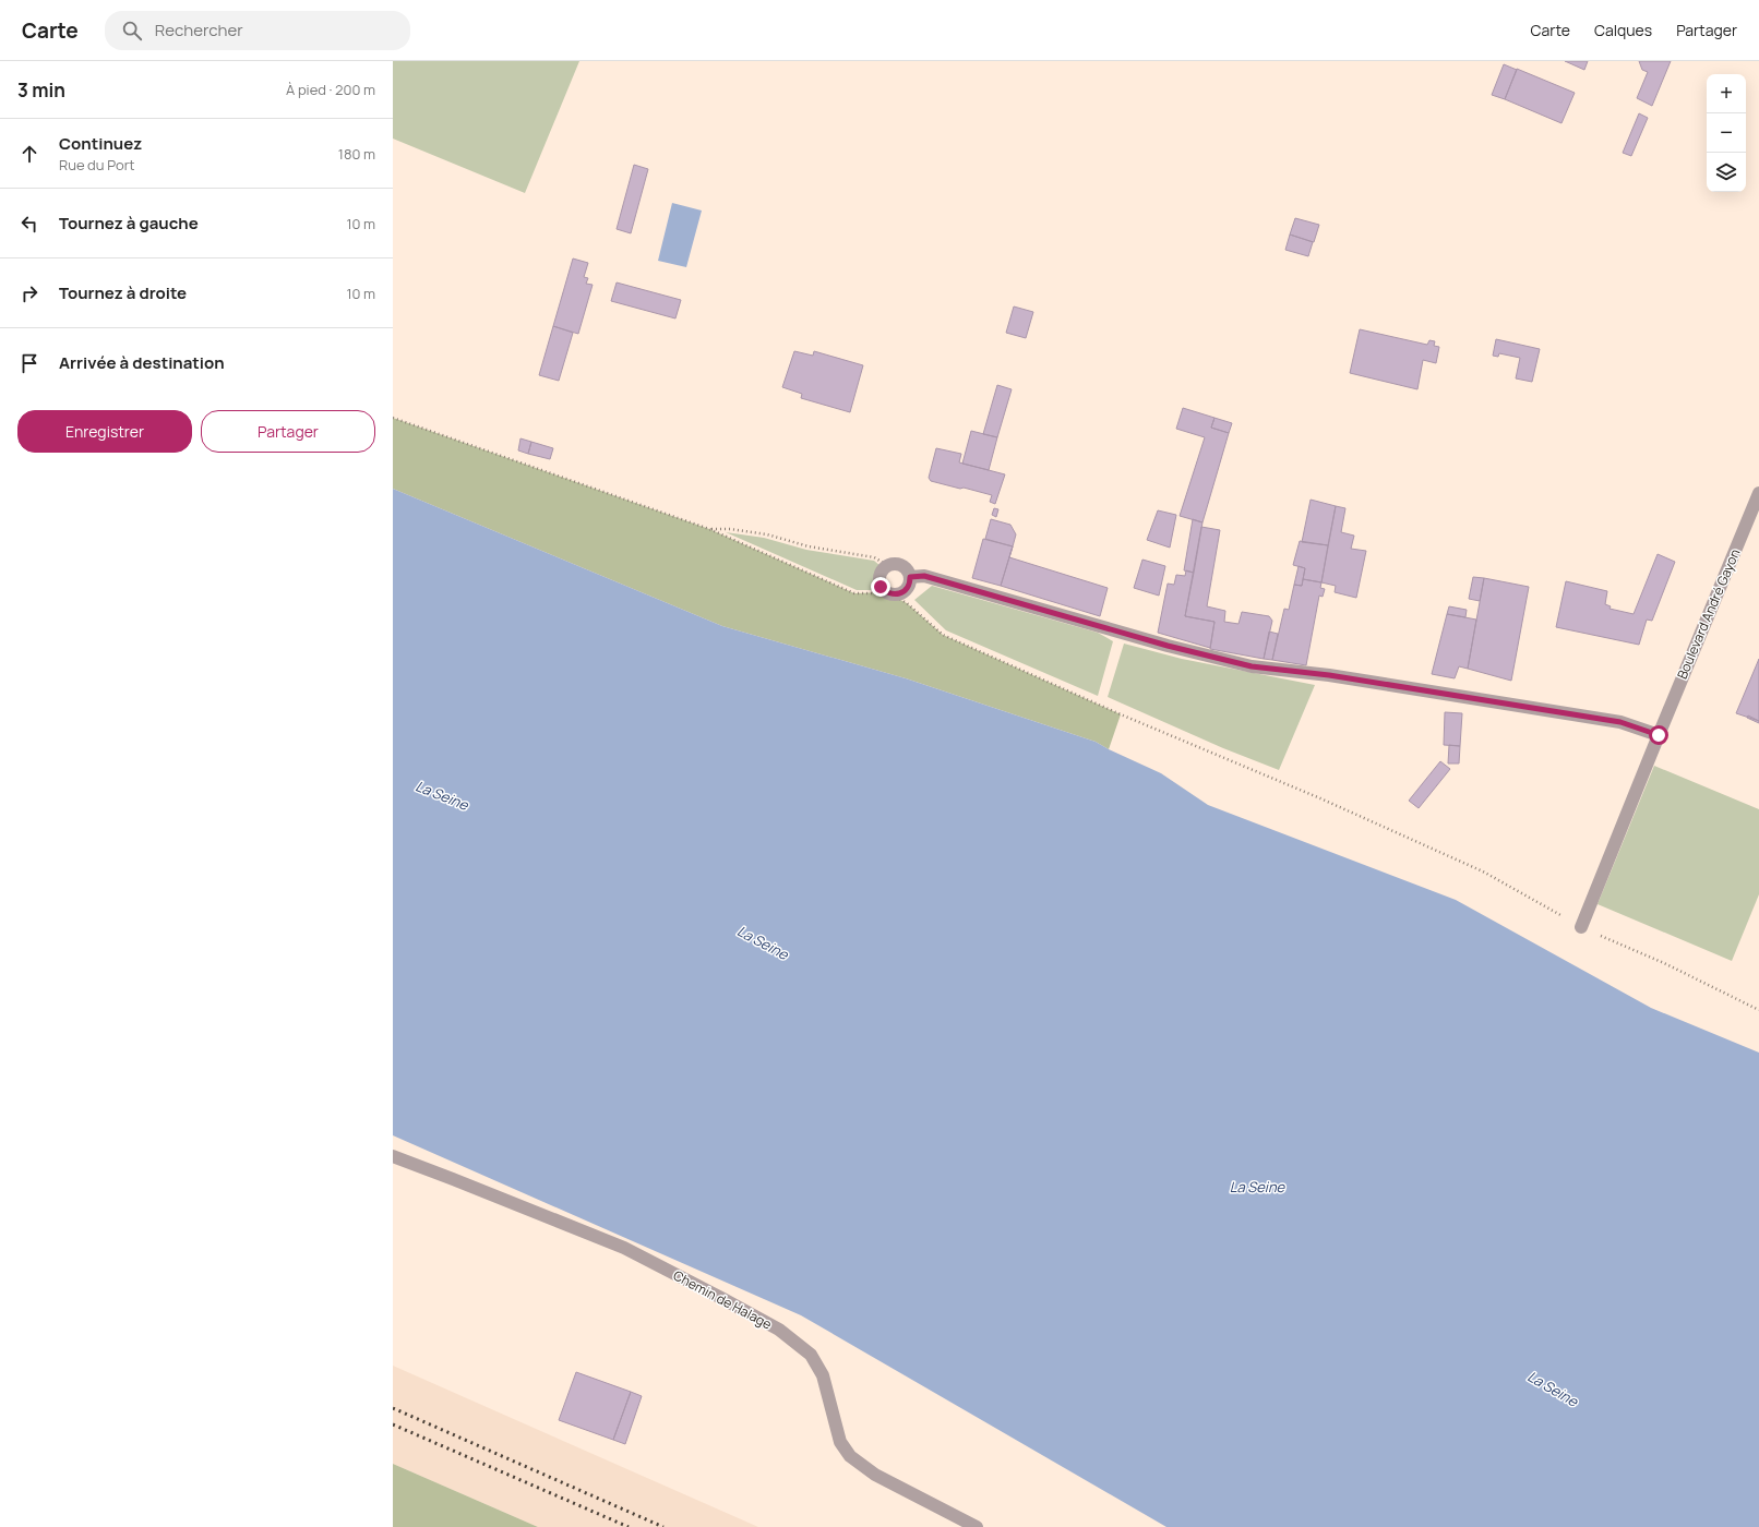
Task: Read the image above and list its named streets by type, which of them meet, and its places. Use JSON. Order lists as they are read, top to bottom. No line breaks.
{"streets":{"street":["Boulevard André Gayon","Chemin de Halage"]},"water":["La Seine"],"page":{"header":"Carte","search":"Rechercher","nav":["Carte","Calques","Partager"],"heading":["3 min","À pied · 200 m"],"map_buttons":["+","−"],"list":[["Continuez","Rue du Port","180 m"],["Tournez à gauche","10 m"],["Tournez à droite","10 m"],"Arrivée à destination"],"buttons":["Enregistrer","Partager"]}}
